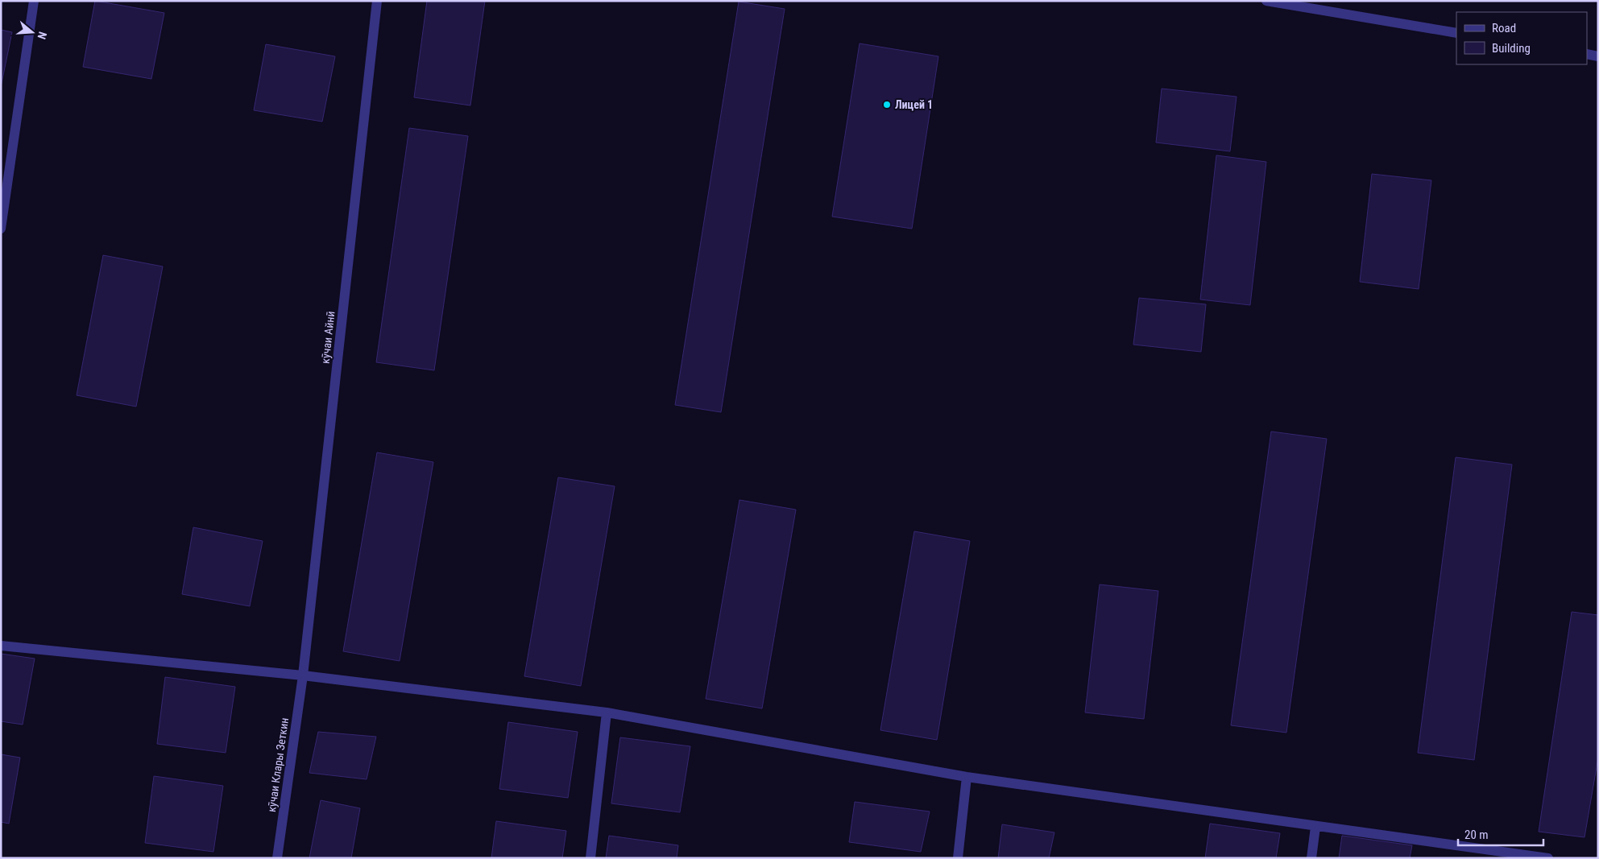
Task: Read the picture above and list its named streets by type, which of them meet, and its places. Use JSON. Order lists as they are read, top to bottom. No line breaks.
{"streets":{"street":["кӯчаи Айнӣ","кӯчаи Клары Зеткин"]},"crossings":[["кӯчаи Айнӣ","кӯчаи Клары Зеткин"]],"places":["Лицей 1"],"legend":["Road","Building"],"scale_bar":"20 m","north":"right"}
